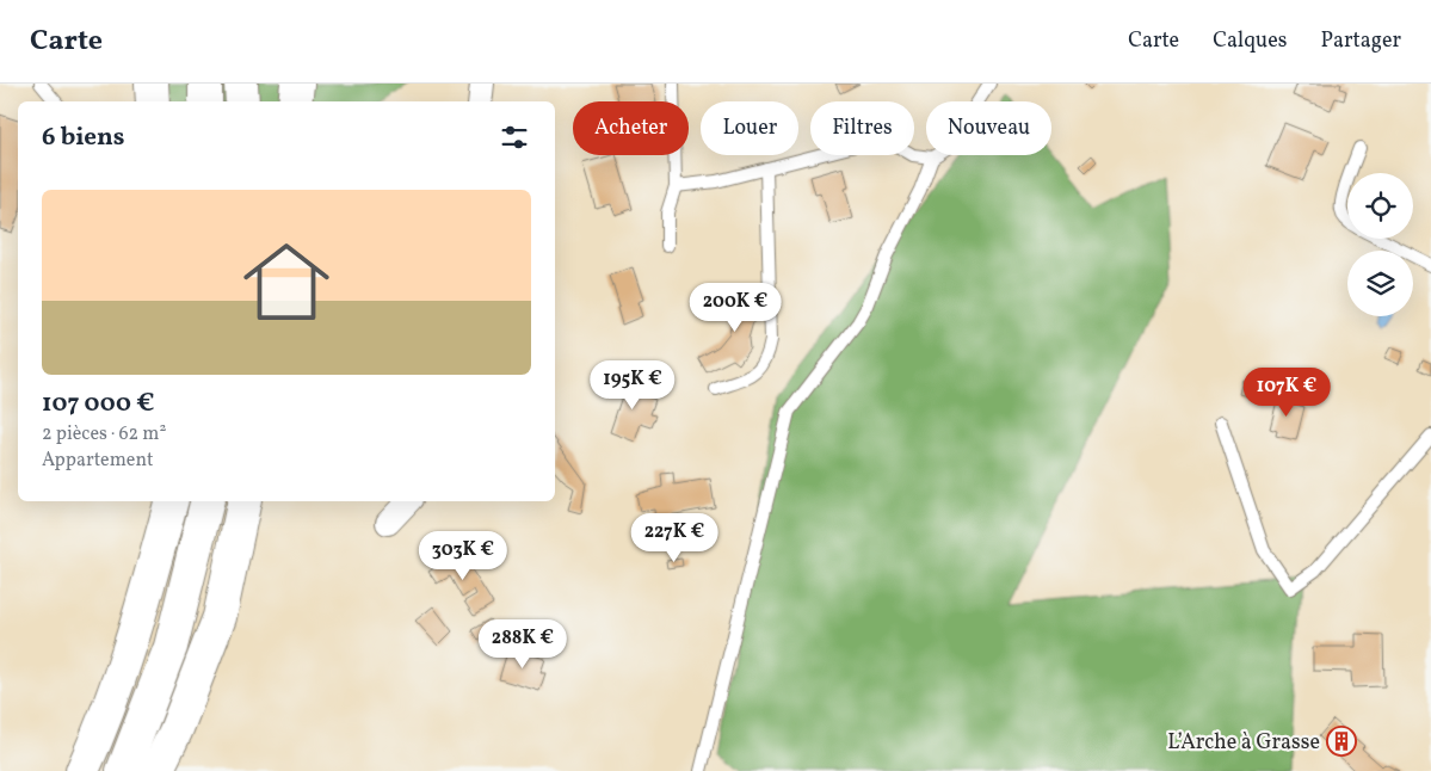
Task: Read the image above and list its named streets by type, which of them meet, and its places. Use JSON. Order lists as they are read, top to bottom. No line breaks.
{"places":{"building":["L’Arche à Grasse"]},"page":{"header":"Carte","nav":["Carte","Calques","Partager"],"chip":["Acheter","Louer","Filtres","Nouveau"],"heading":"6 biens","list":[{"name":"107 000 €","note":"2 pièces · 62 m² · Appartement"}],"price":["200K €","195K €","107K €","227K €","303K €","288K €"]}}
